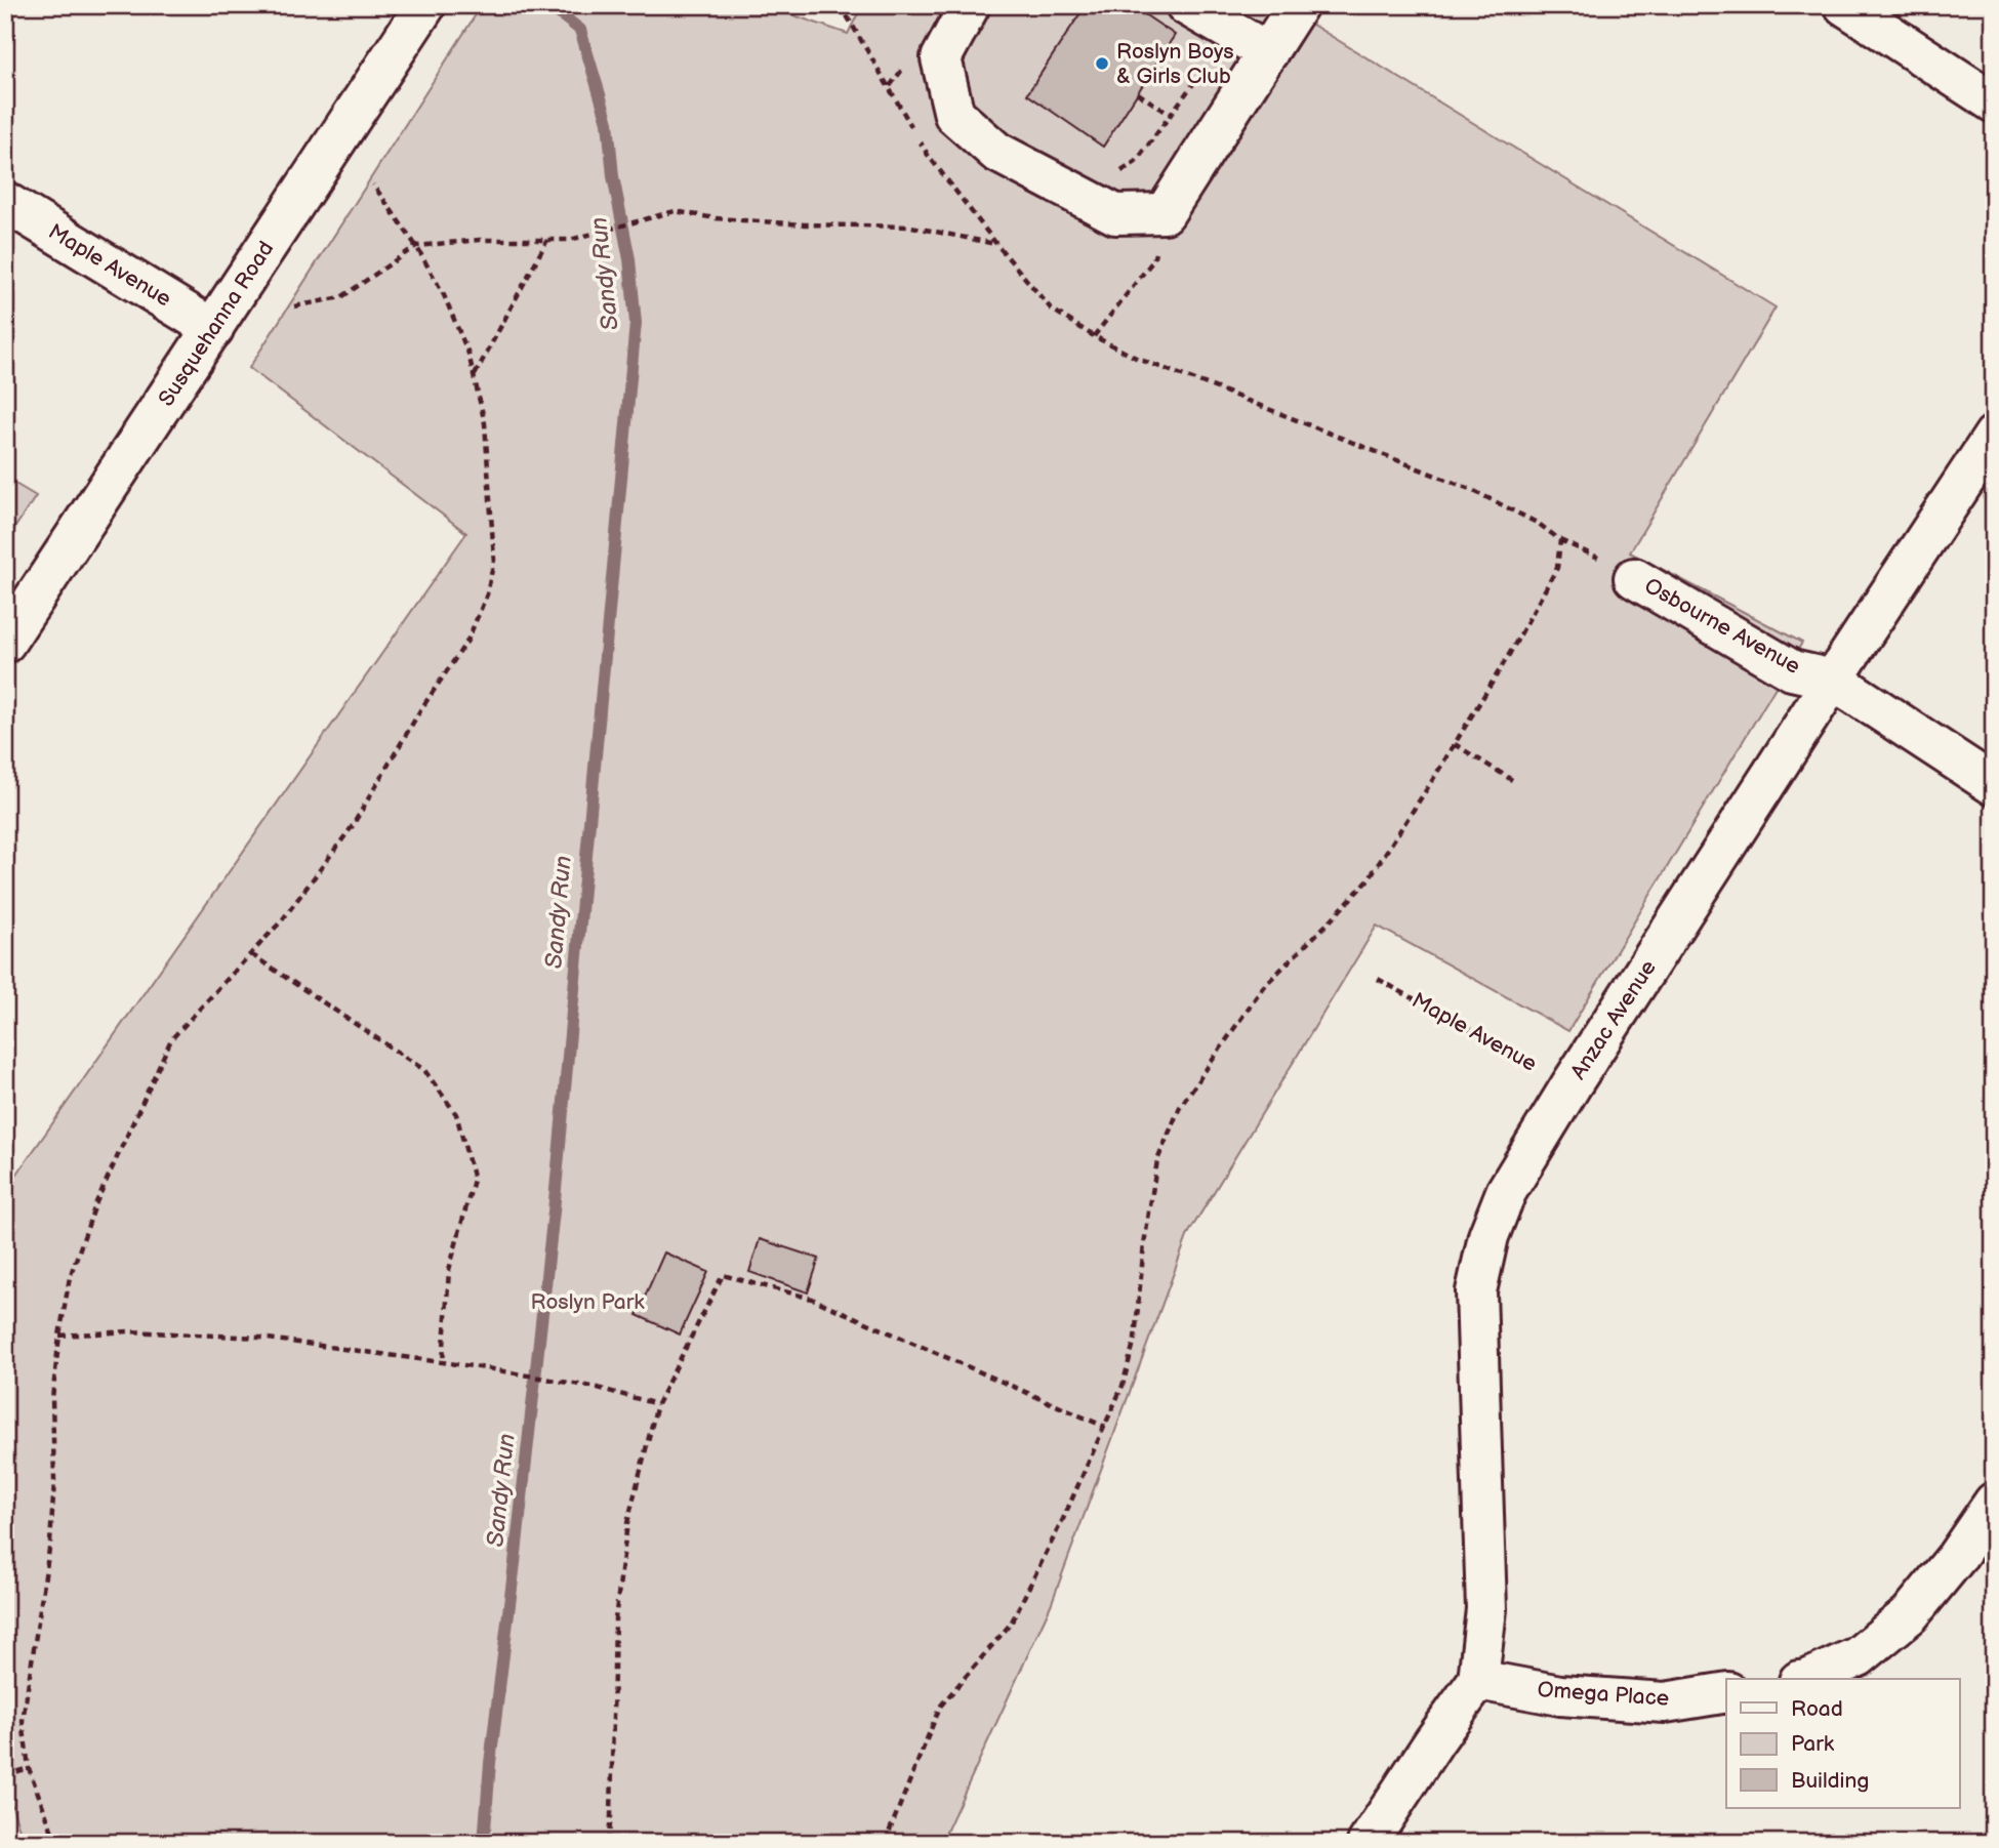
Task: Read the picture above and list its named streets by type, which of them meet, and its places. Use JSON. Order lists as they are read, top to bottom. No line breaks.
{"streets":{"street":["Maple Avenue","Susquehanna Road","Osbourne Avenue","Anzac Avenue","Omega Place"]},"crossings":[["Maple Avenue","Susquehanna Road"],["Maple Avenue","Anzac Avenue"],["Osbourne Avenue","Anzac Avenue"],["Anzac Avenue","Omega Place"]],"water":["Sandy Run"],"parks":["Roslyn Park"],"places":["Roslyn Boys & Girls Club"],"legend":["Road","Park","Building"]}
